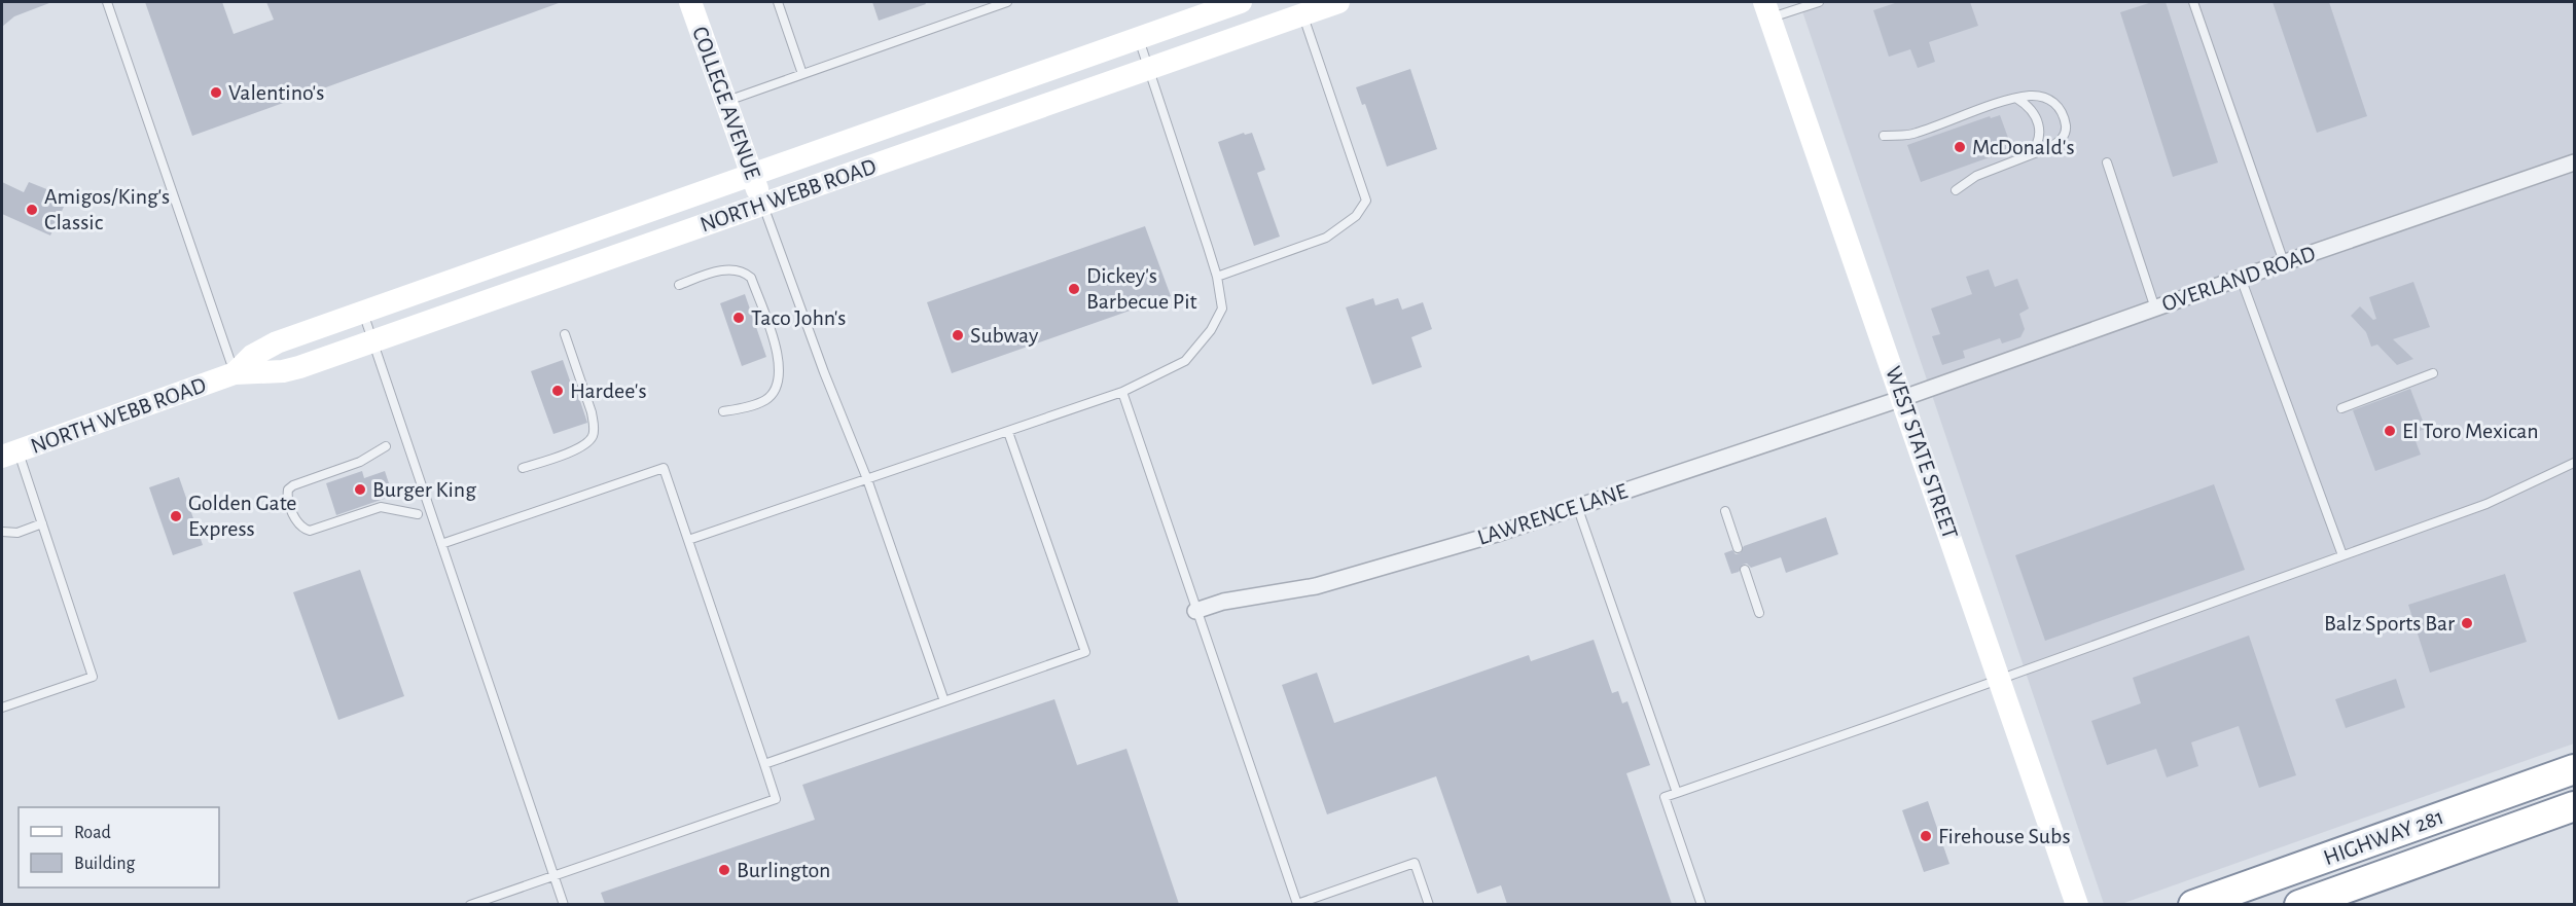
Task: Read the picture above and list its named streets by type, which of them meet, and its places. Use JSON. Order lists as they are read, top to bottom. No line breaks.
{"streets":{"highway":["HIGHWAY 281"],"main road":["COLLEGE AVENUE","NORTH WEBB ROAD","WEST STATE STREET"],"street":["OVERLAND ROAD","LAWRENCE LANE"]},"crossings":[["COLLEGE AVENUE","NORTH WEBB ROAD"],["OVERLAND ROAD","WEST STATE STREET"],["OVERLAND ROAD","LAWRENCE LANE"],["WEST STATE STREET","LAWRENCE LANE"]],"places":["Valentino's","McDonald's","Amigos/King's Classic","Dickey's Barbecue Pit","Taco John's","Subway","Hardee's","El Toro Mexican","Burger King","Golden Gate Express","Balz Sports Bar","Firehouse Subs","Burlington"],"legend":["Road","Building"]}
